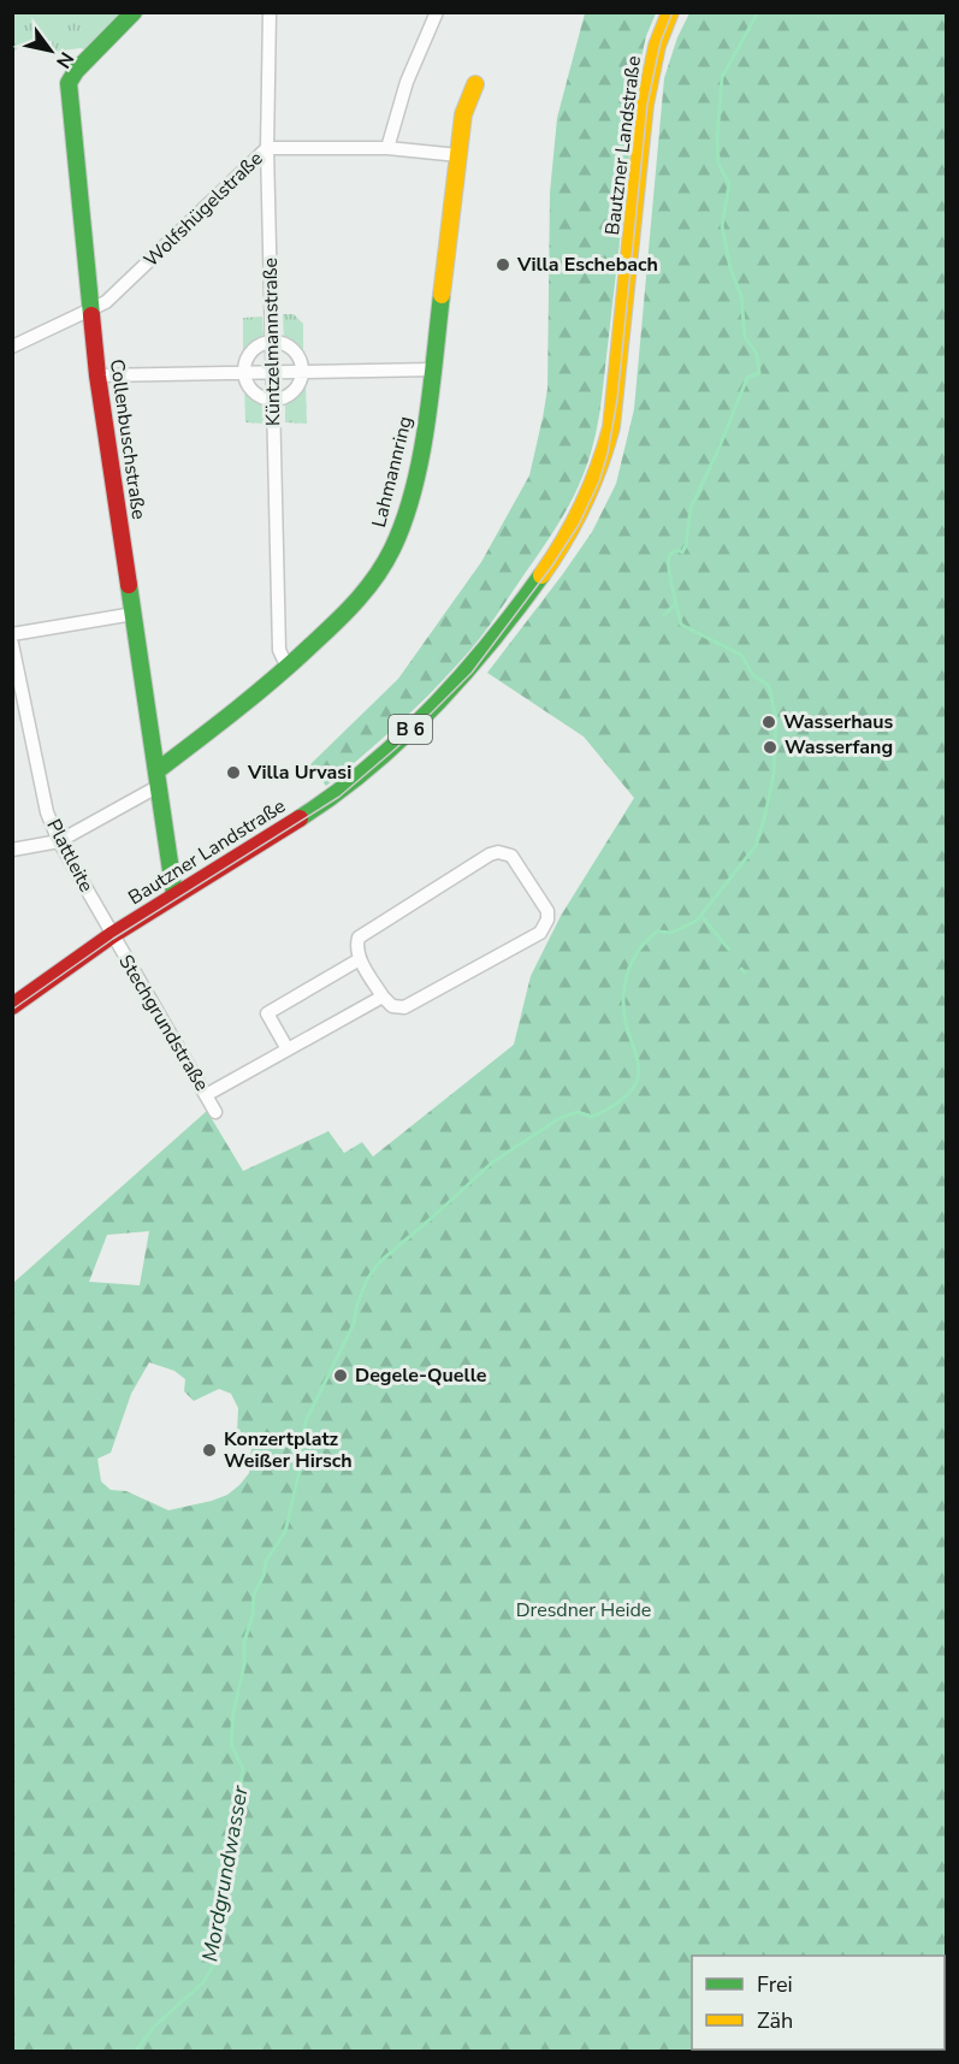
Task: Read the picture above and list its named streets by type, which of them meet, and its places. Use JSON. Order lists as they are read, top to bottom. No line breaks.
{"streets":{"street":["Bautzner Landstraße","Wolfshügelstraße","Küntzelmannstraße","Collenbuschstraße","Lahmannring","B 6","Plattleite","Stechgrundstraße"]},"crossings":[["Bautzner Landstraße","Collenbuschstraße"],["Bautzner Landstraße","Plattleite"],["Bautzner Landstraße","Stechgrundstraße"],["Wolfshügelstraße","Küntzelmannstraße"],["Wolfshügelstraße","Collenbuschstraße"],["Wolfshügelstraße","Lahmannring"],["Küntzelmannstraße","Lahmannring"],["Collenbuschstraße","Lahmannring"],["Lahmannring","Plattleite"],["Plattleite","Stechgrundstraße"]],"water":["Mordgrundwasser"],"parks":["Dresdner Heide"],"places":["Villa Eschebach","Wasserhaus","Wasserfang","Villa Urvasi","Degele-Quelle","Konzertplatz Weißer Hirsch"],"legend":["Frei","Zäh"],"north":"bottom right"}
